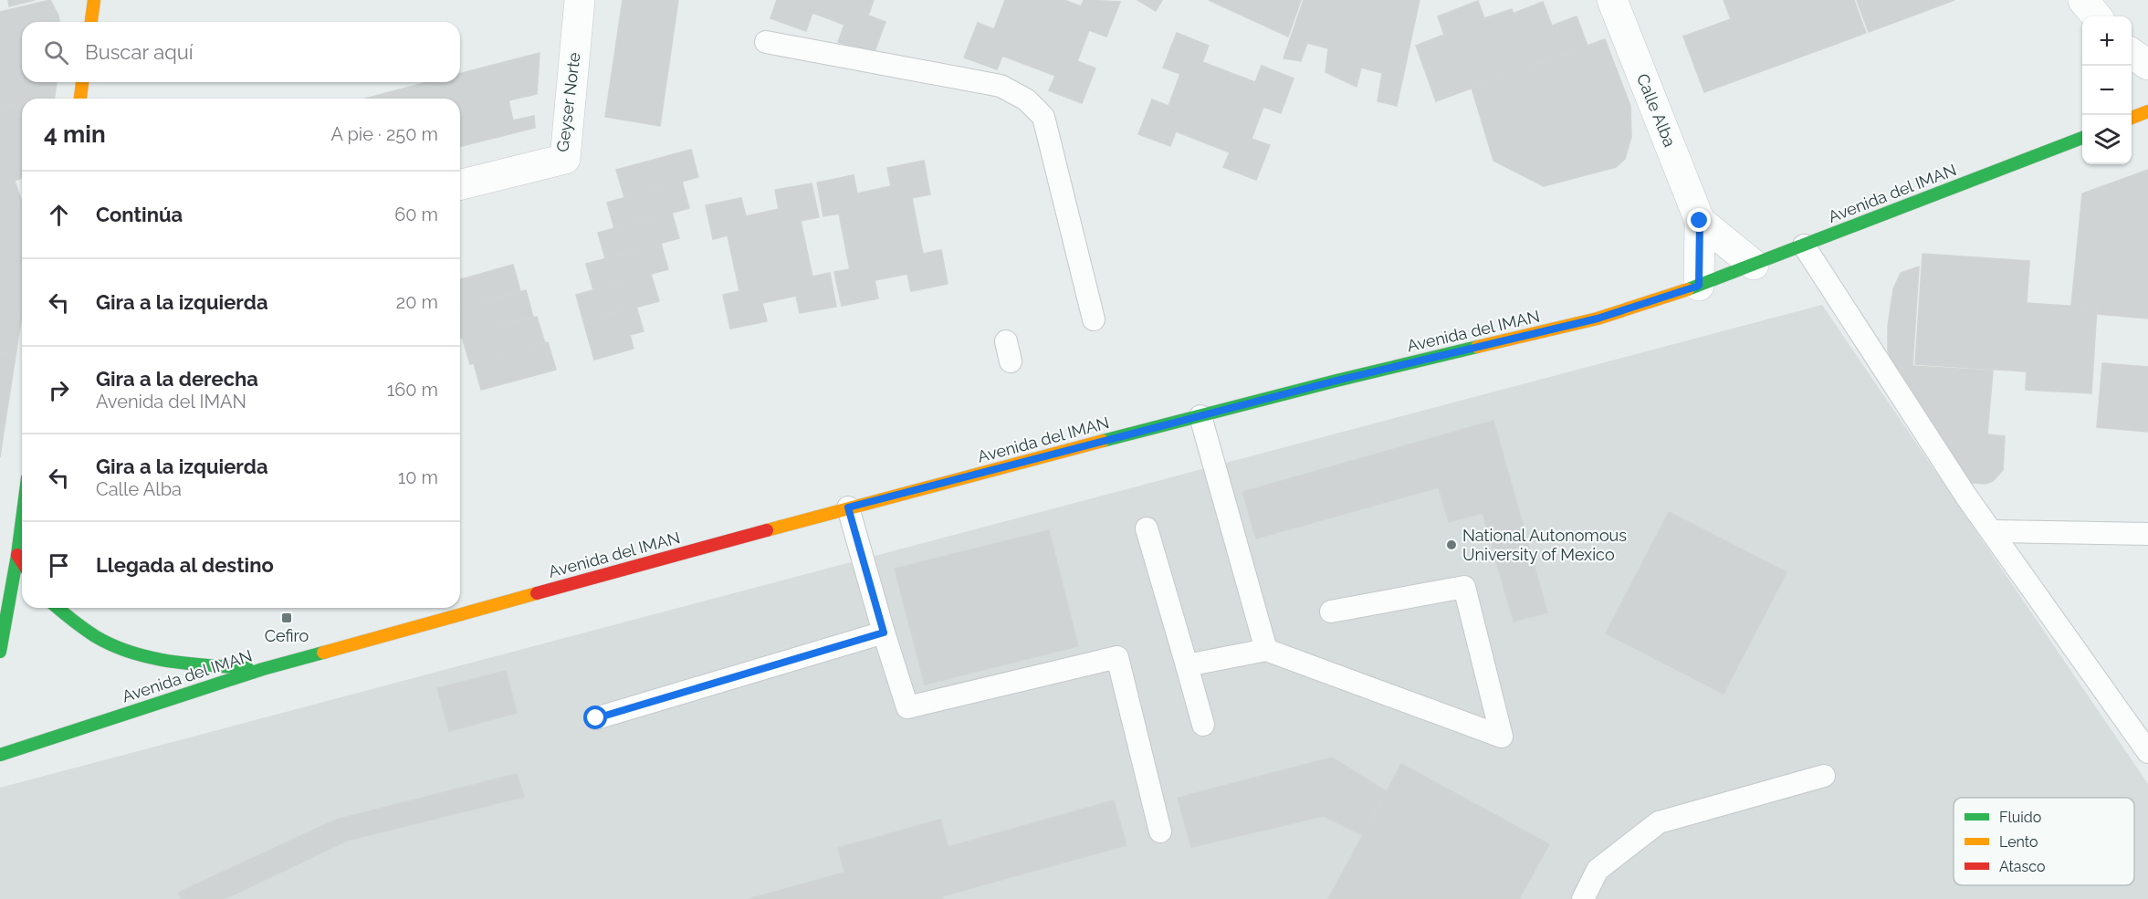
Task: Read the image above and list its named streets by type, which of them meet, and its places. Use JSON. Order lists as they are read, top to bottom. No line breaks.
{"streets":{"main road":["Avenida del IMAN"],"street":["Geyser Norte","Calle Alba"]},"crossings":[["Calle Alba","Avenida del IMAN"]],"places":{"other":["National Autonomous University of Mexico"],"transit":["Cefiro"]},"legend":["Fluido","Lento","Atasco"],"page":{"map_buttons":["+","−"],"search":"Buscar aquí","heading":["4 min","A pie · 250 m"],"list":[["Continúa","60 m"],["Gira a la izquierda","20 m"],["Gira a la derecha","Avenida del IMAN","160 m"],["Gira a la izquierda","Calle Alba","10 m"],"Llegada al destino"]}}
